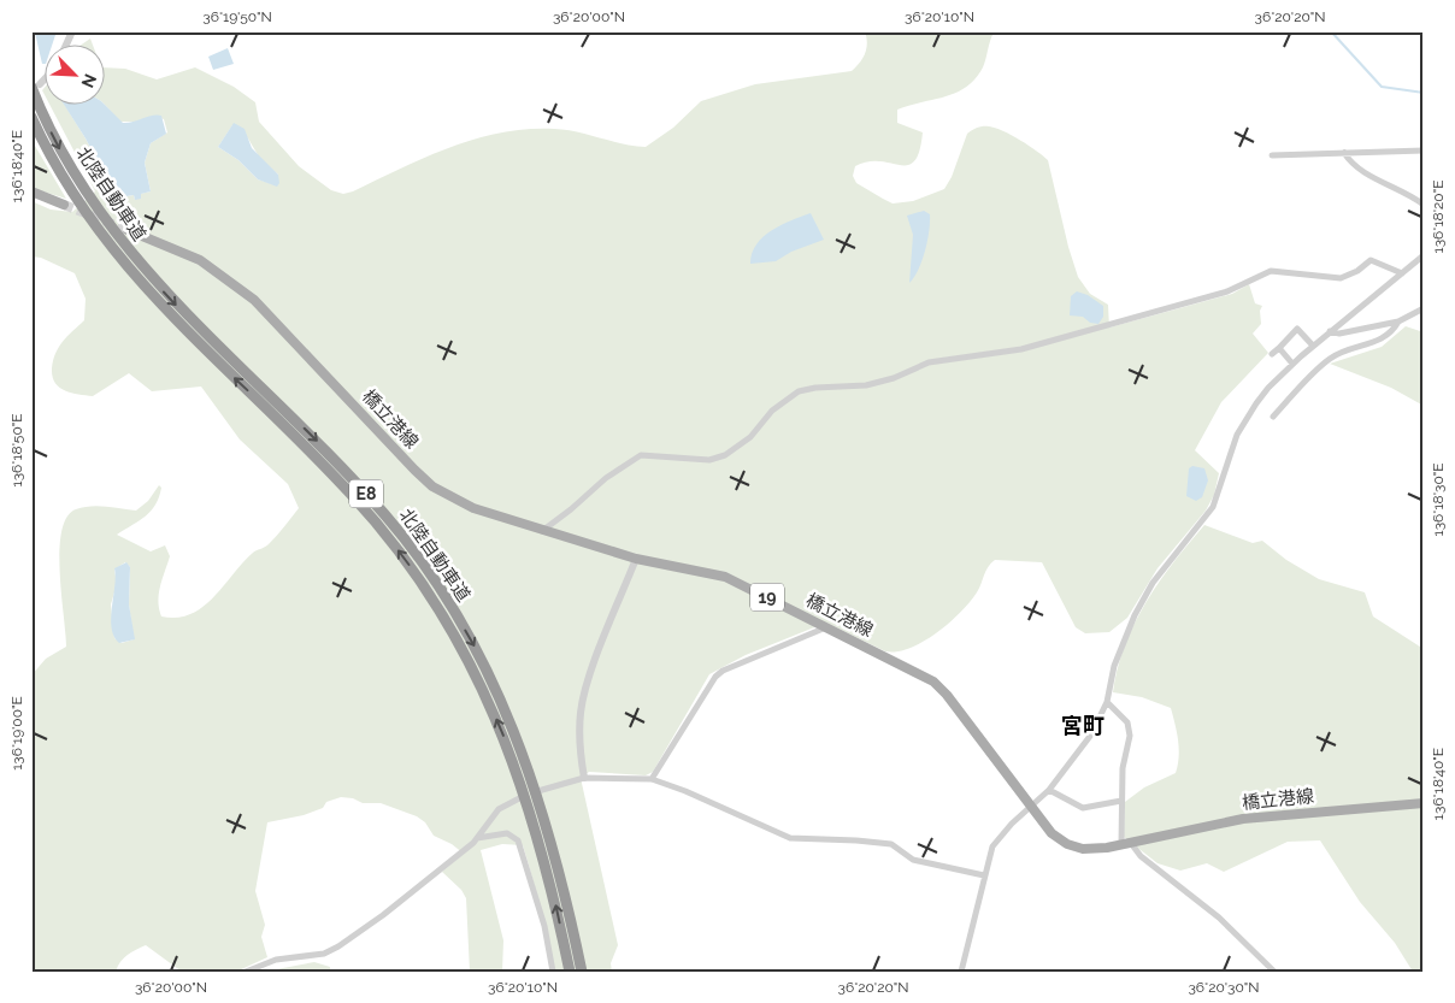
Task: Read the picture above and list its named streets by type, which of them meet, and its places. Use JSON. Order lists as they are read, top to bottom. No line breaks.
{"streets":{"highway":["北陸自動車道","E8"],"main road":["橋立港線","19"]},"districts":["宮町"],"north":"bottom right","coordinates":["36°19'50\"N","36°20'00\"N","36°20'10\"N","36°20'20\"N","136°18'40\"E","136°18'20\"E","136°18'50\"E","136°18'30\"E","136°19'00\"E","36°20'30\"N"]}
